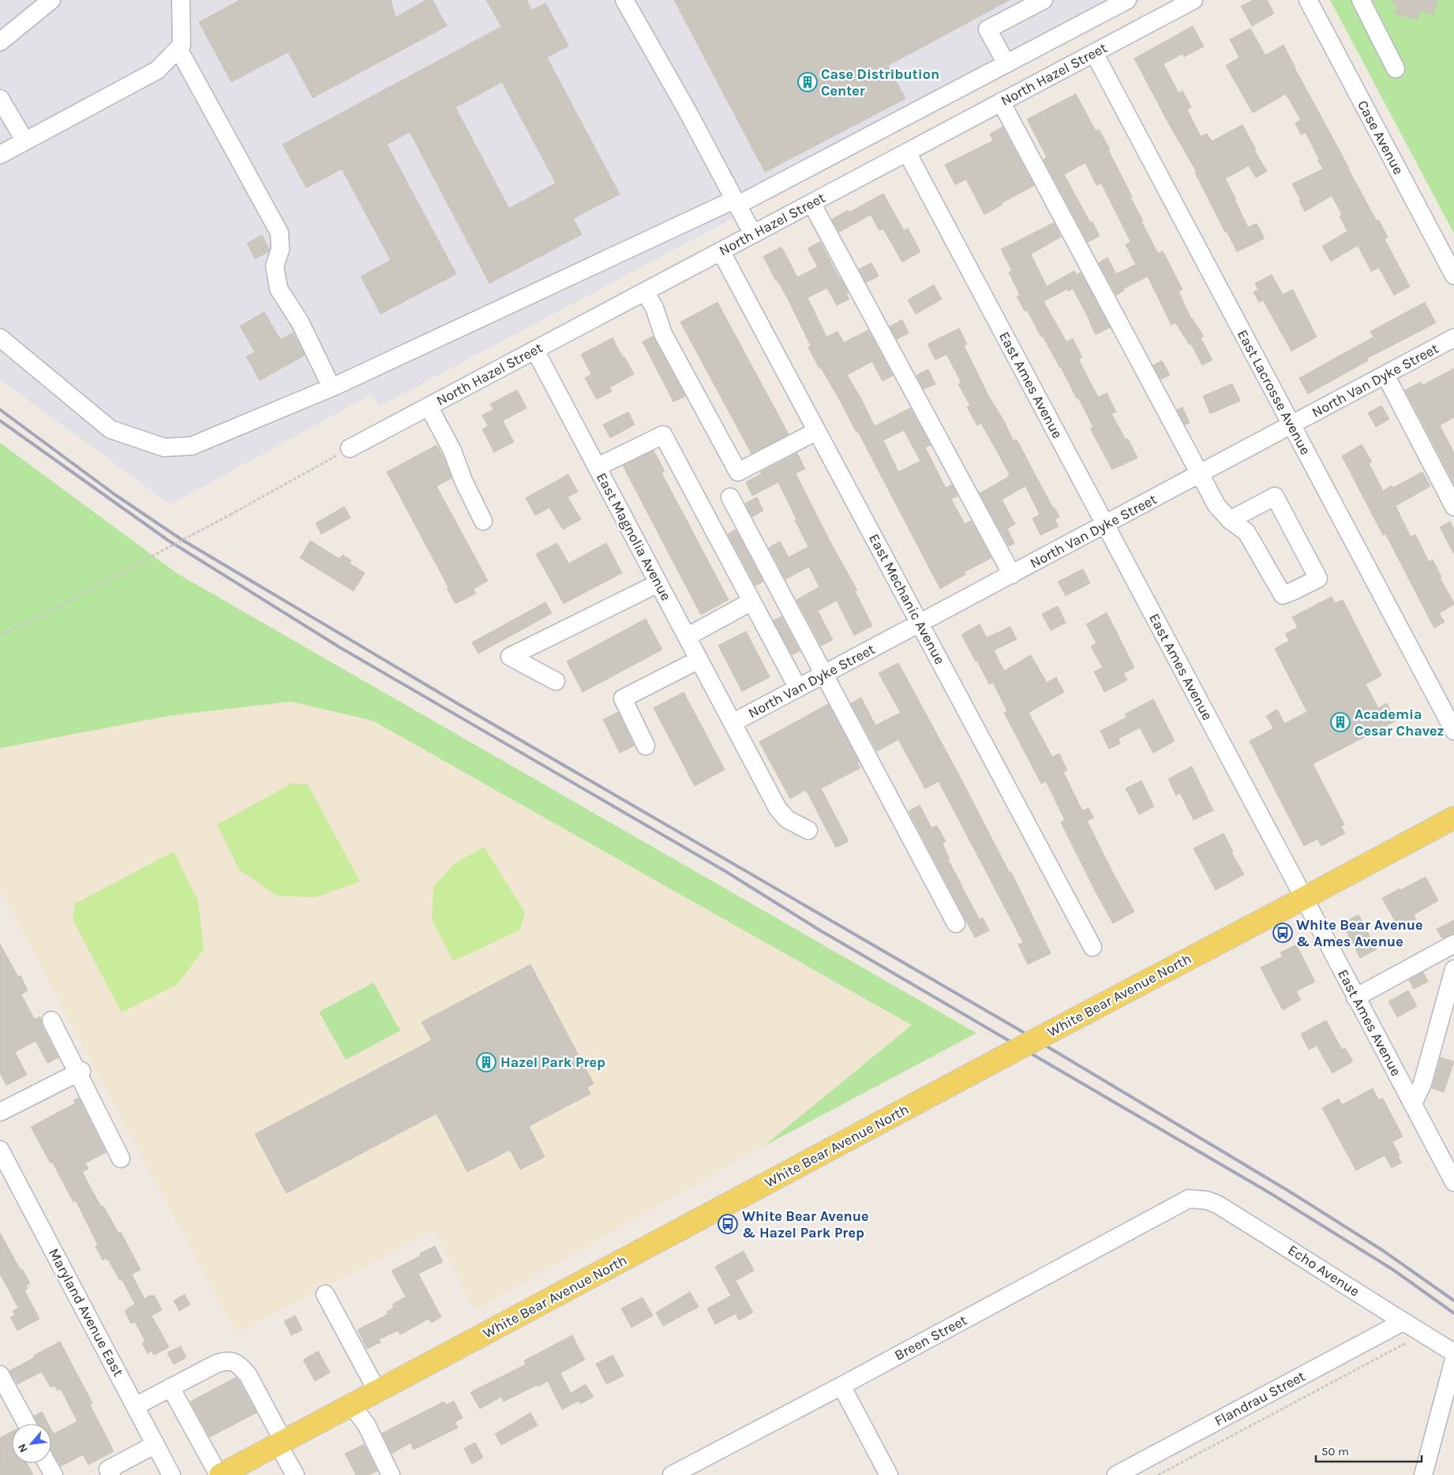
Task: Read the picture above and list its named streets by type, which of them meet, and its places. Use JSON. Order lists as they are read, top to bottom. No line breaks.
{"streets":{"main road":["White Bear Avenue North"],"street":["North Hazel Street","Case Avenue","North Van Dyke Street","East Ames Avenue","East Lacrosse Avenue","East Magnolia Avenue","East Mechanic Avenue","Echo Avenue","Maryland Avenue East","Breen Street","Flandrau Street"]},"crossings":[["North Hazel Street","East Ames Avenue"],["North Hazel Street","East Lacrosse Avenue"],["North Hazel Street","East Magnolia Avenue"],["North Hazel Street","East Mechanic Avenue"],["North Van Dyke Street","East Ames Avenue"],["North Van Dyke Street","East Lacrosse Avenue"],["North Van Dyke Street","East Magnolia Avenue"],["North Van Dyke Street","East Mechanic Avenue"],["East Ames Avenue","White Bear Avenue North"],["Echo Avenue","Breen Street"],["Echo Avenue","Flandrau Street"]],"places":{"building":["Case Distribution Center","Academia Cesar Chavez","Hazel Park Prep"],"bus stop":["White Bear Avenue & Ames Avenue","White Bear Avenue & Hazel Park Prep"]},"scale_bar":"50 m","north":"bottom left"}
